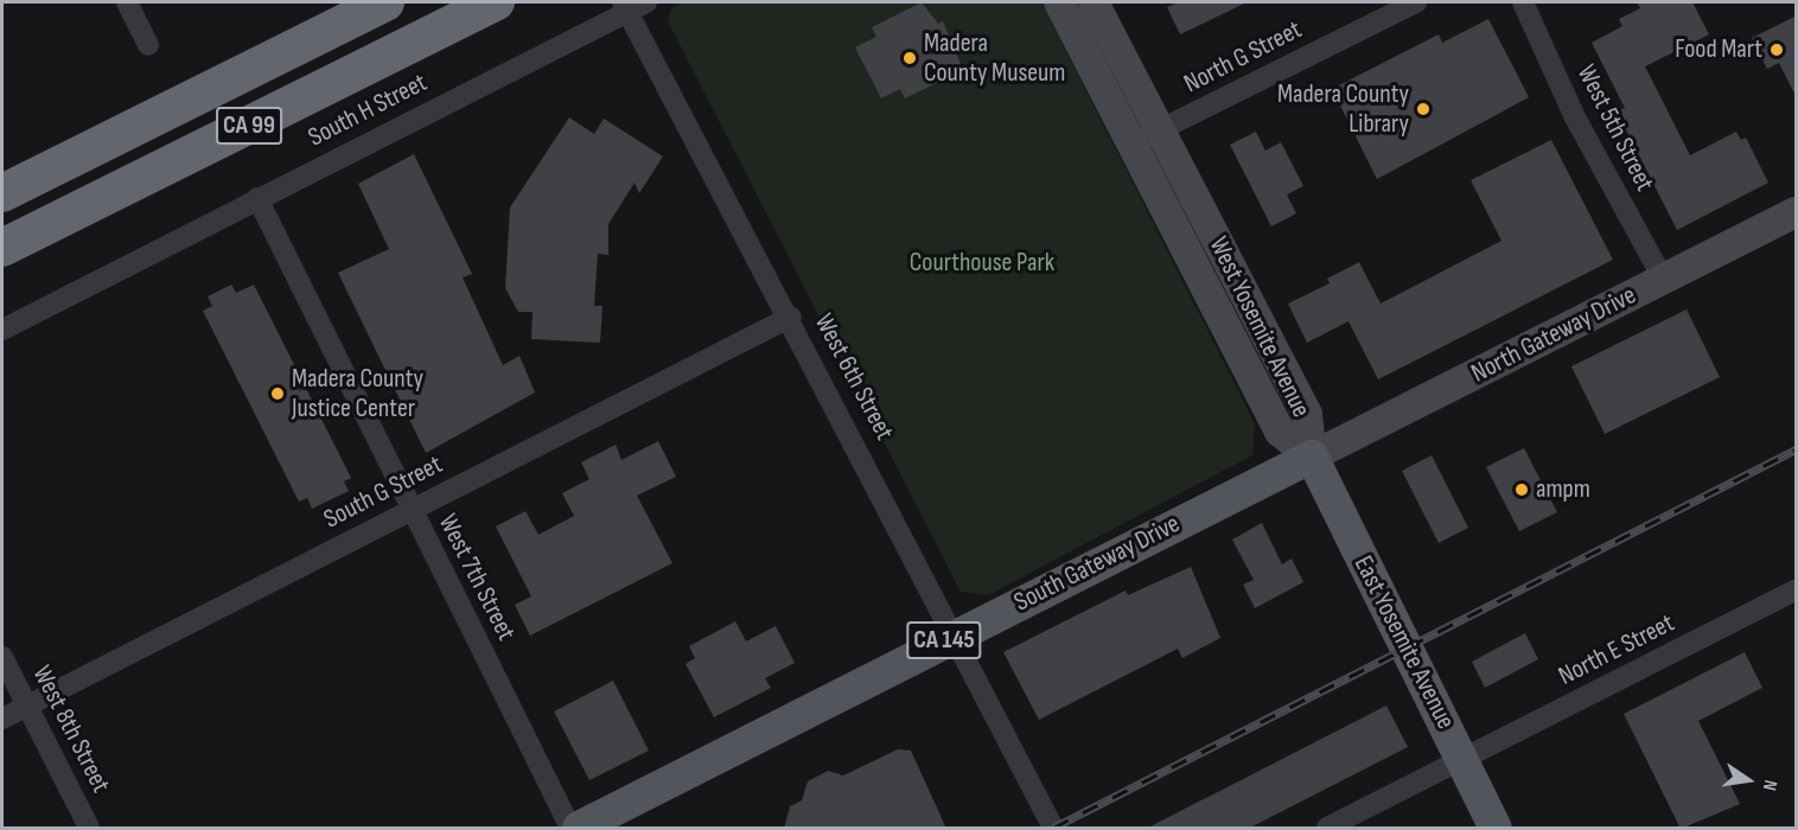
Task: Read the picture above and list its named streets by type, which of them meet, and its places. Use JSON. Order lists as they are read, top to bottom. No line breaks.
{"streets":{"highway":["CA 99"],"main road":["West Yosemite Avenue","North Gateway Drive","South Gateway Drive","CA 145","East Yosemite Avenue"],"street":["North G Street","South H Street","West 5th Street","West 6th Street","South G Street","West 7th Street","North E Street","West 8th Street"]},"crossings":[["North G Street","West Yosemite Avenue"],["South H Street","West 6th Street"],["South H Street","West 7th Street"],["West 5th Street","North Gateway Drive"],["West Yosemite Avenue","North Gateway Drive"],["West Yosemite Avenue","South Gateway Drive"],["West Yosemite Avenue","East Yosemite Avenue"],["North Gateway Drive","South Gateway Drive"],["North Gateway Drive","East Yosemite Avenue"],["West 6th Street","South G Street"],["West 6th Street","South Gateway Drive"],["South G Street","West 7th Street"],["South G Street","West 8th Street"],["South Gateway Drive","East Yosemite Avenue"],["East Yosemite Avenue","North E Street"]],"parks":["Courthouse Park"],"places":["Food Mart","Madera County Museum","Madera County Library","Madera County Justice Center","ampm"],"north":"right"}
